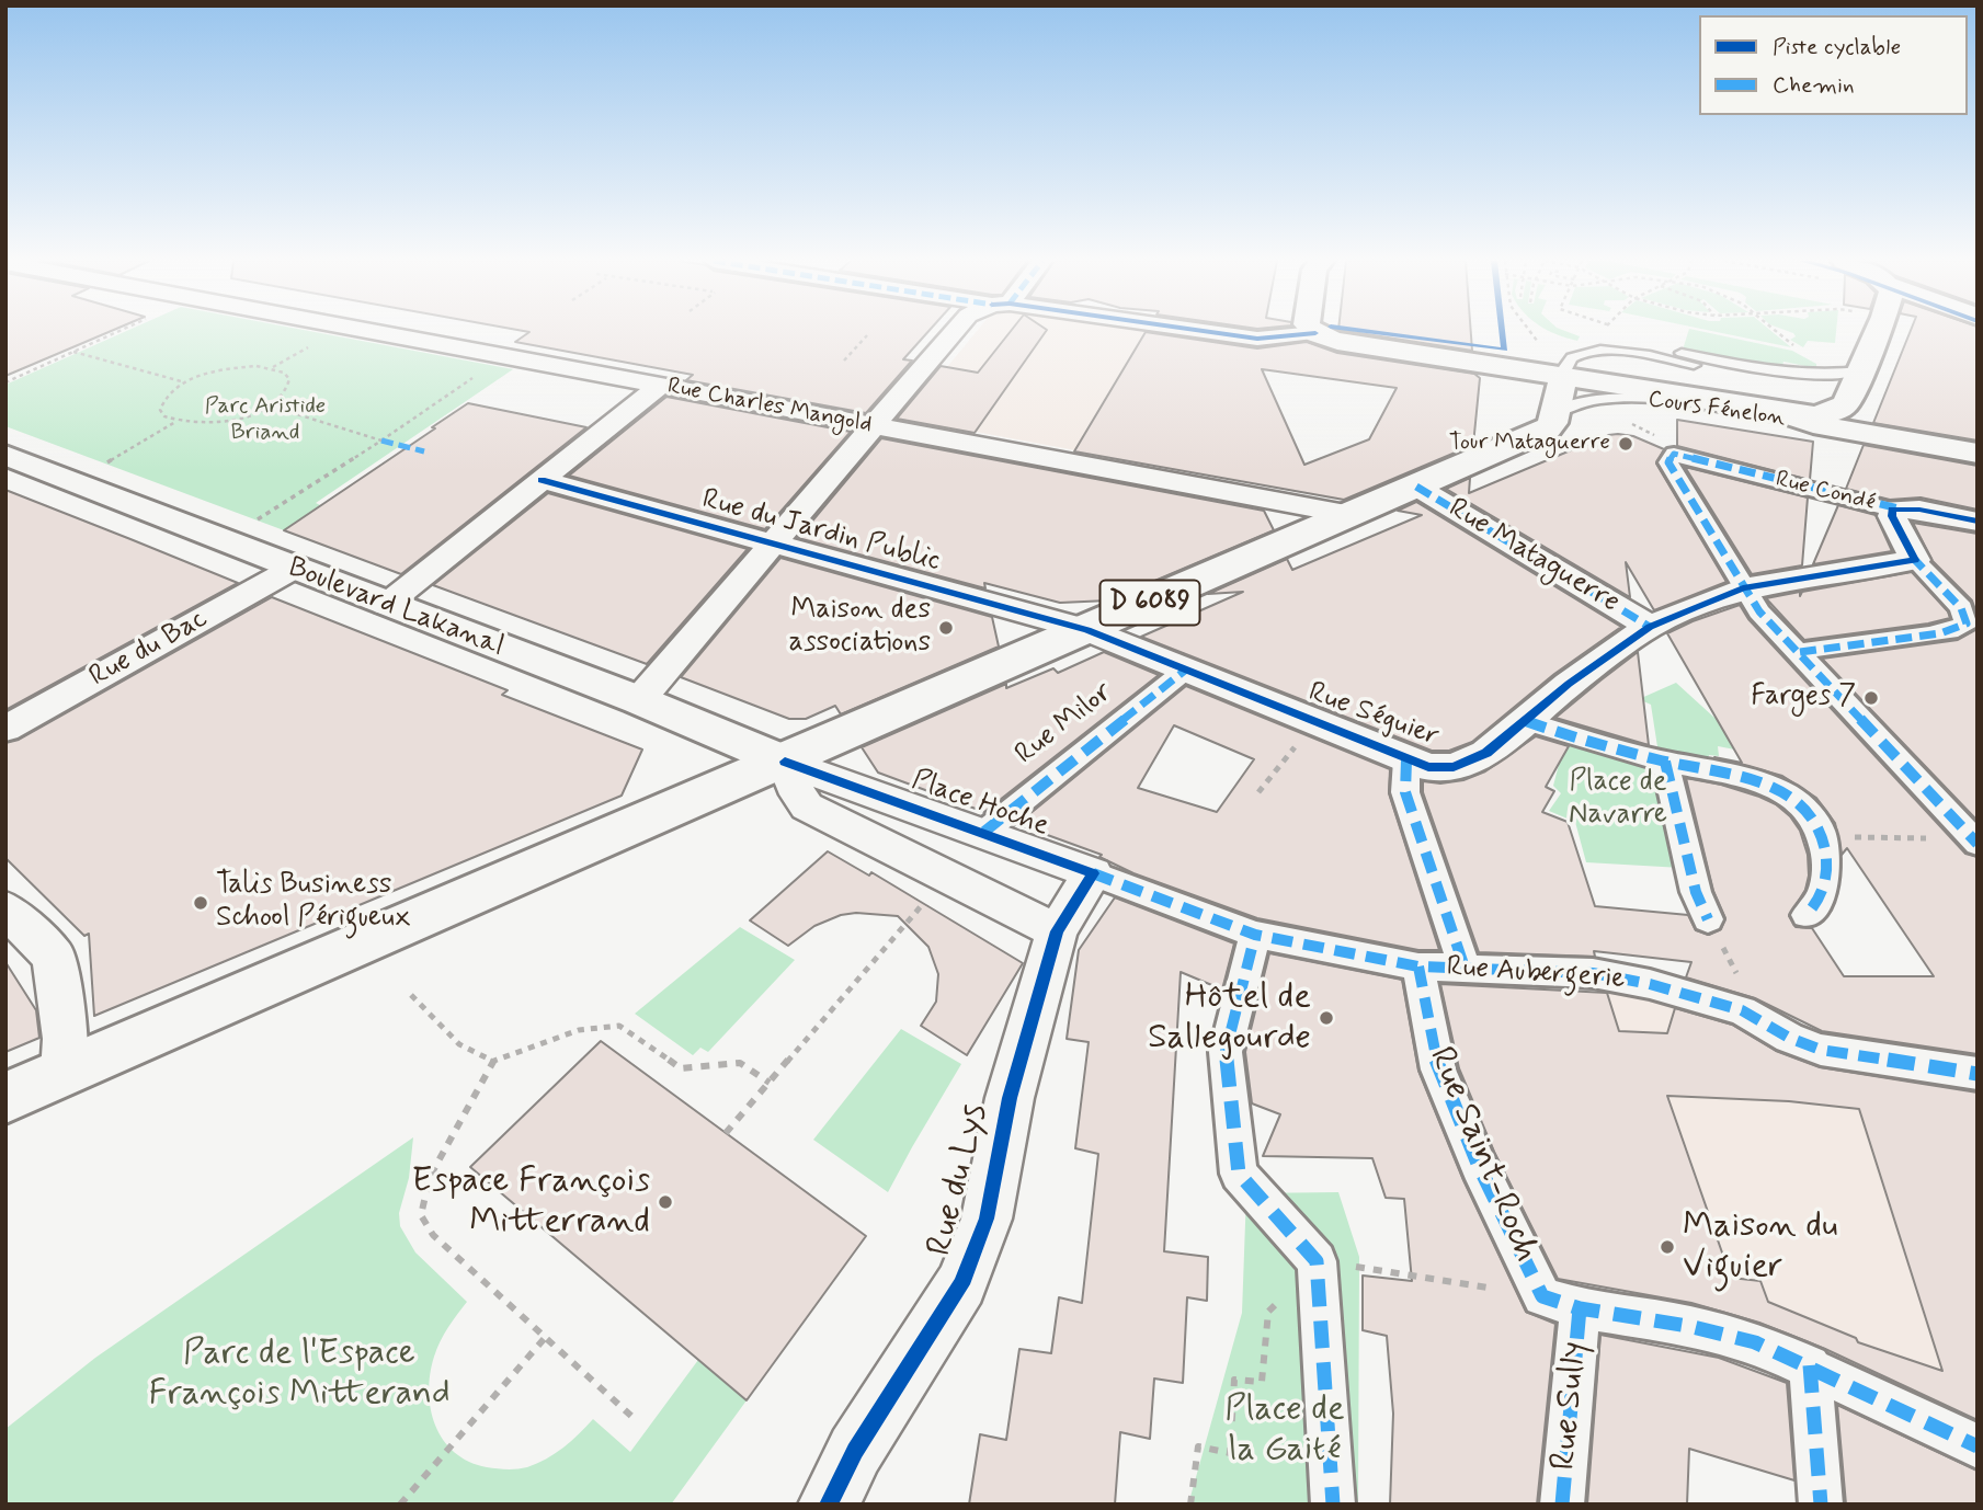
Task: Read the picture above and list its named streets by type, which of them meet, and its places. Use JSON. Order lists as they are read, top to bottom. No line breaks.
{"streets":{"main road":["D 6089","Boulevard Lakanal"],"street":["Rue Charles Mangold","Rue Condé","Rue du Jardin Public","Rue Mataguerre","Rue du Bac","Rue Séguier","Rue Milor","Place Hoche","Rue Aubergerie","Rue Saint-Roch","Rue du Lys","Rue Sully"],"lane":["Cours Fénelon"]},"crossings":[["Rue Charles Mangold","D 6089"],["Cours Fénelon","D 6089"],["Rue du Jardin Public","D 6089"],["Rue du Jardin Public","Rue Séguier"],["Rue Mataguerre","D 6089"],["Rue Mataguerre","Rue Séguier"],["D 6089","Boulevard Lakanal"],["D 6089","Rue Séguier"],["D 6089","Place Hoche"],["Boulevard Lakanal","Rue du Bac"],["Boulevard Lakanal","Place Hoche"],["Rue Séguier","Rue Milor"],["Rue Milor","Place Hoche"],["Place Hoche","Rue Aubergerie"],["Rue Aubergerie","Rue Saint-Roch"],["Rue Saint-Roch","Rue Sully"]],"parks":["Parc Aristide Briand","Place de Navarre","Parc de l'Espace François Mitterand","Place de la Gaité"],"places":["Tour Mataguerre","Maison des associations","Farges 7","Talis Business School Périgueux","Hôtel de Sallegourde","Espace François Mitterrand","Maison du Viguier"],"legend":["Piste cyclable","Chemin"]}
